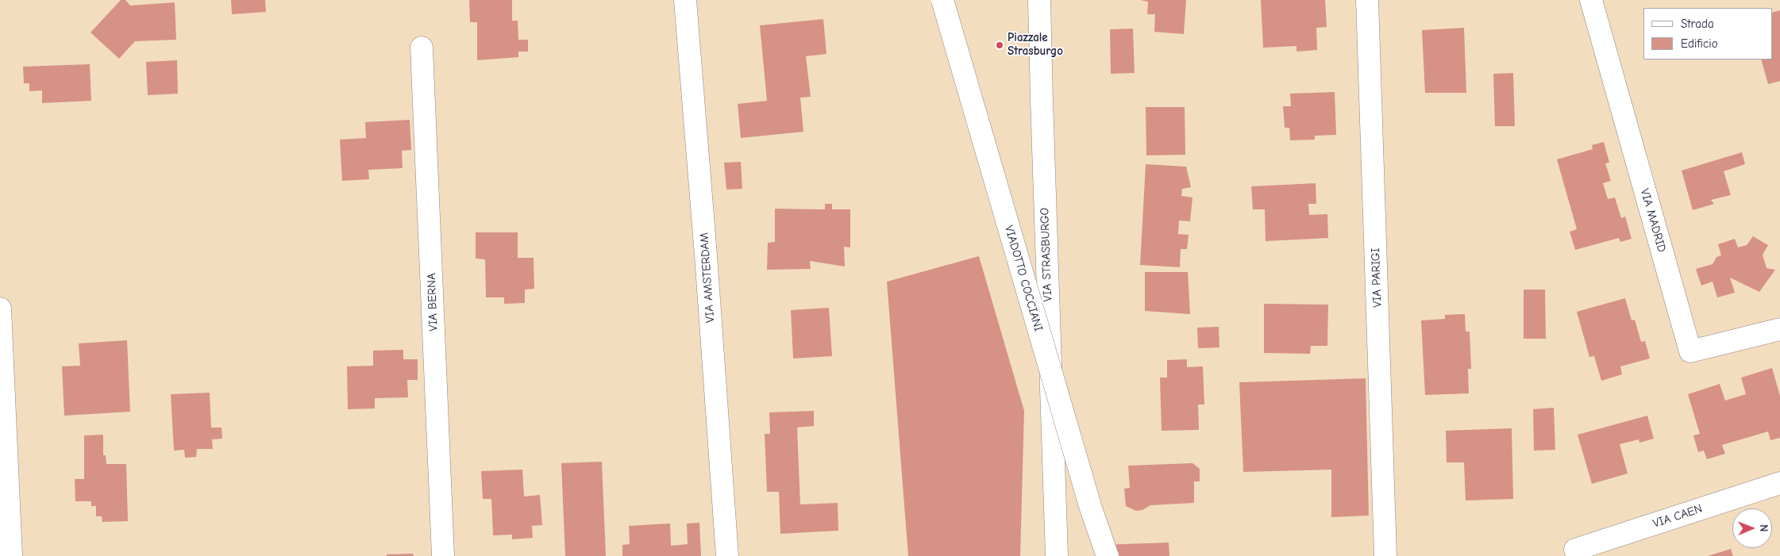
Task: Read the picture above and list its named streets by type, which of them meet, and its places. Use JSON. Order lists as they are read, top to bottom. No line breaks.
{"streets":{"main road":["VIA MADRID","VIA STRASBURGO","VIA AMSTERDAM","VIA PARIGI","VIADOTTO COCCIANI","VIA BERNA","VIA CAEN"]},"places":["Piazzale Strasburgo"],"legend":["Strada","Edificio"],"north":"right"}
